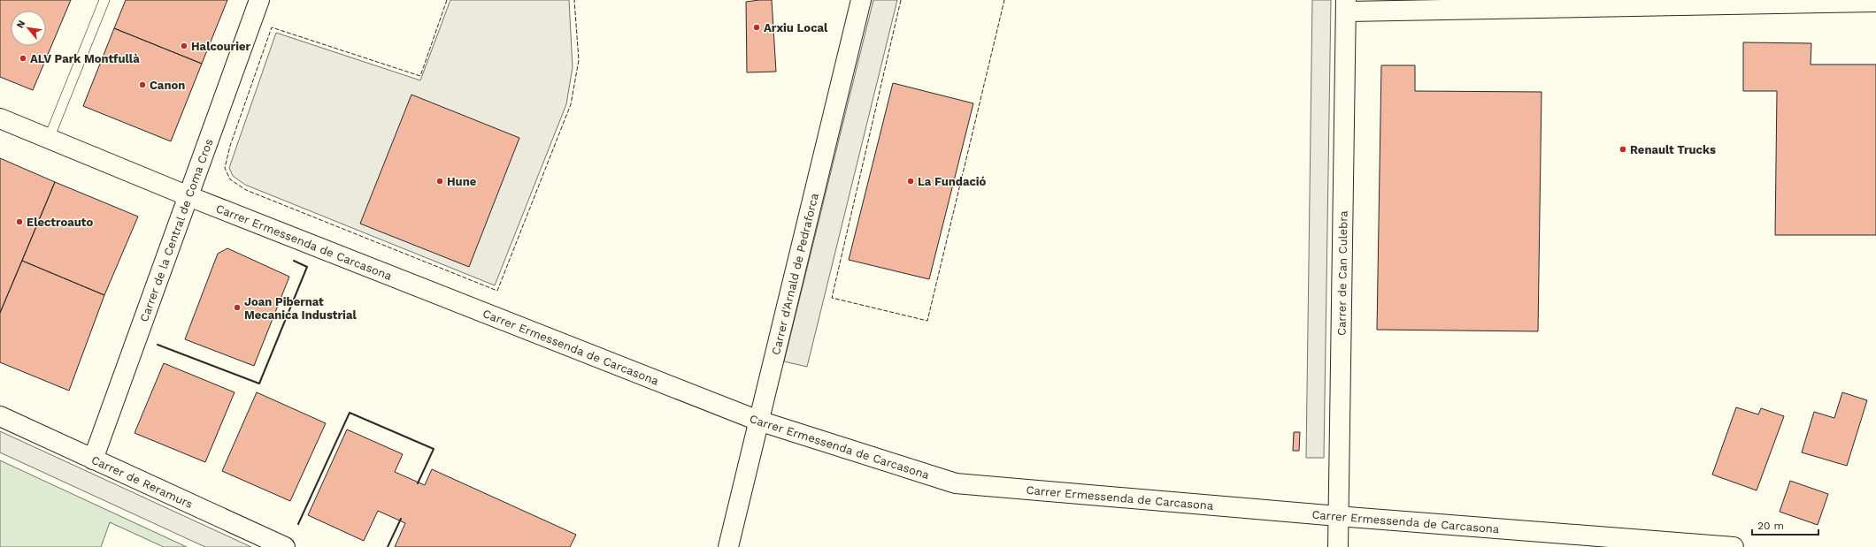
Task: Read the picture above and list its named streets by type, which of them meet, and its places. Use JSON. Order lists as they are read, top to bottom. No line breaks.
{"streets":{"street":["Carrer de la Central de Coma Cros","Carrer Ermessenda de Carcasona","Carrer d'Arnald de Pedraforca","Carrer de Can Culebra","Carrer de Reramurs"]},"crossings":[["Carrer de la Central de Coma Cros","Carrer Ermessenda de Carcasona"],["Carrer de la Central de Coma Cros","Carrer de Reramurs"],["Carrer Ermessenda de Carcasona","Carrer d'Arnald de Pedraforca"],["Carrer Ermessenda de Carcasona","Carrer de Can Culebra"]],"places":["Arxiu Local","Halcourier","ALV Park Montfullà","Canon","Renault Trucks","Hune","La Fundació","Electroauto","Joan Pibernat Mecanica Industrial"],"scale_bar":"20 m","north":"top left"}
